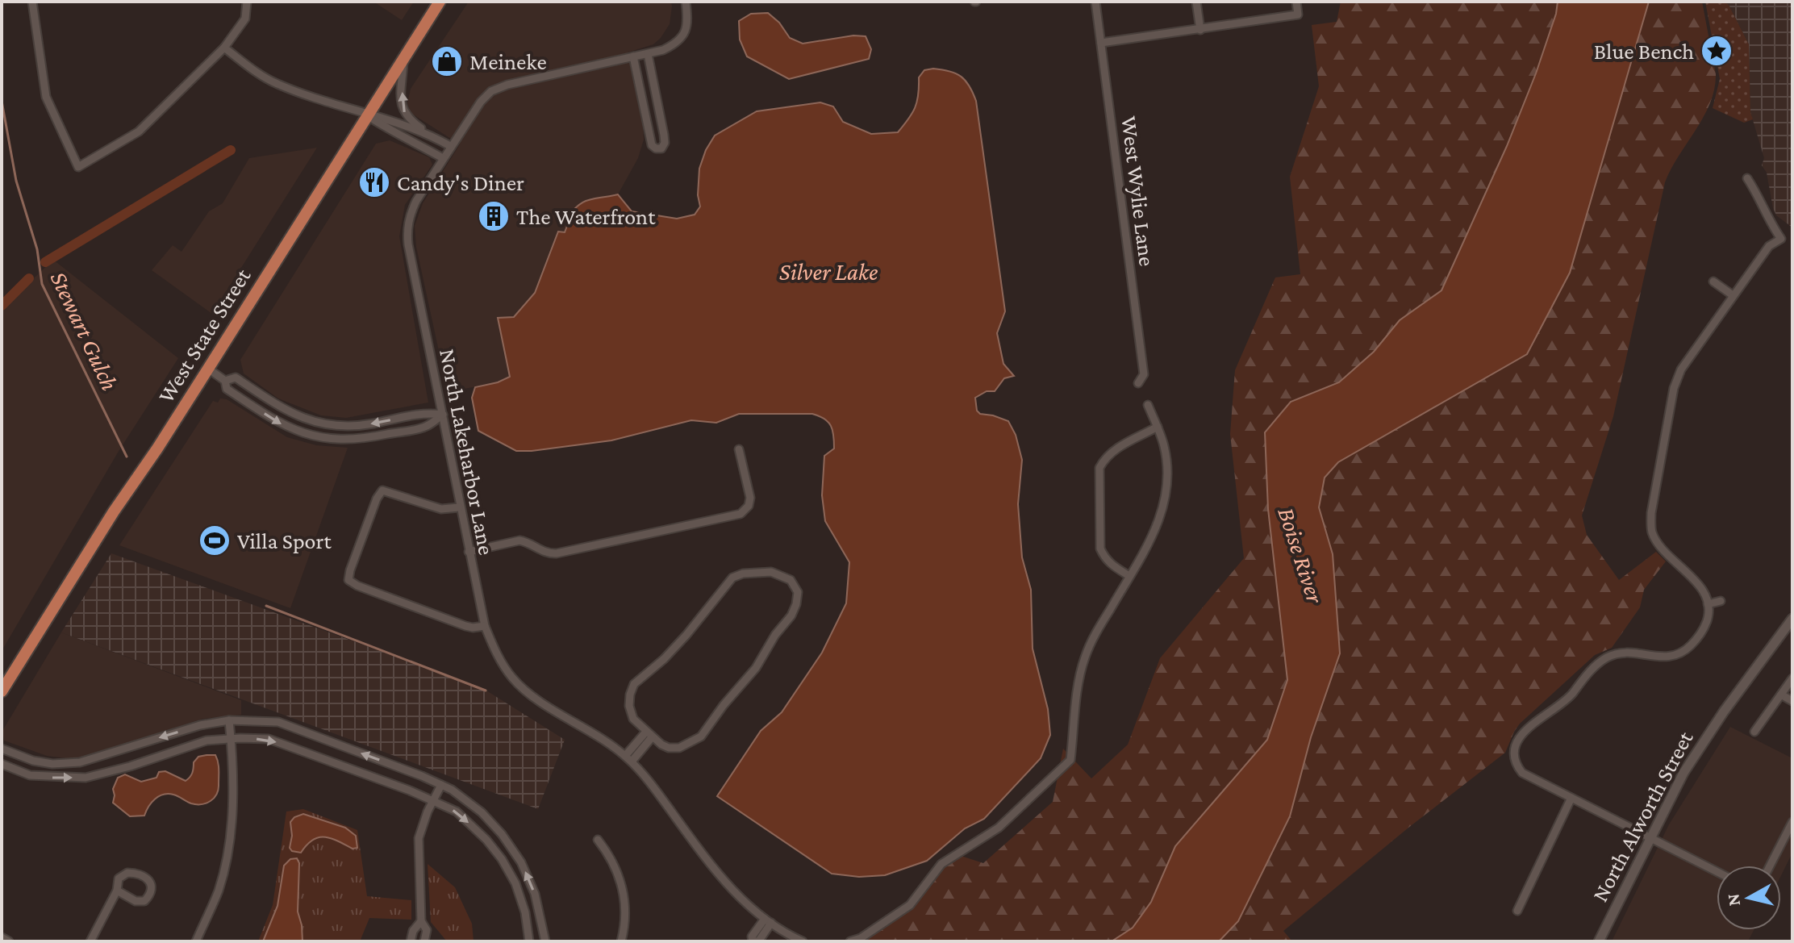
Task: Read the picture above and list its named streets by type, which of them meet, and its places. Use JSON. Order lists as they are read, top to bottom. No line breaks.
{"streets":{"main road":["West State Street"],"street":["West Wylie Lane","North Lakeharbor Lane","North Alworth Street"]},"water":["Silver Lake","Stewart Gulch","Boise River"],"places":{"place":["Blue Bench"],"shop":["Meineke"],"restaurant":["Candy's Diner"],"building":["The Waterfront"],"sports":["Villa Sport"]},"north":"left"}
